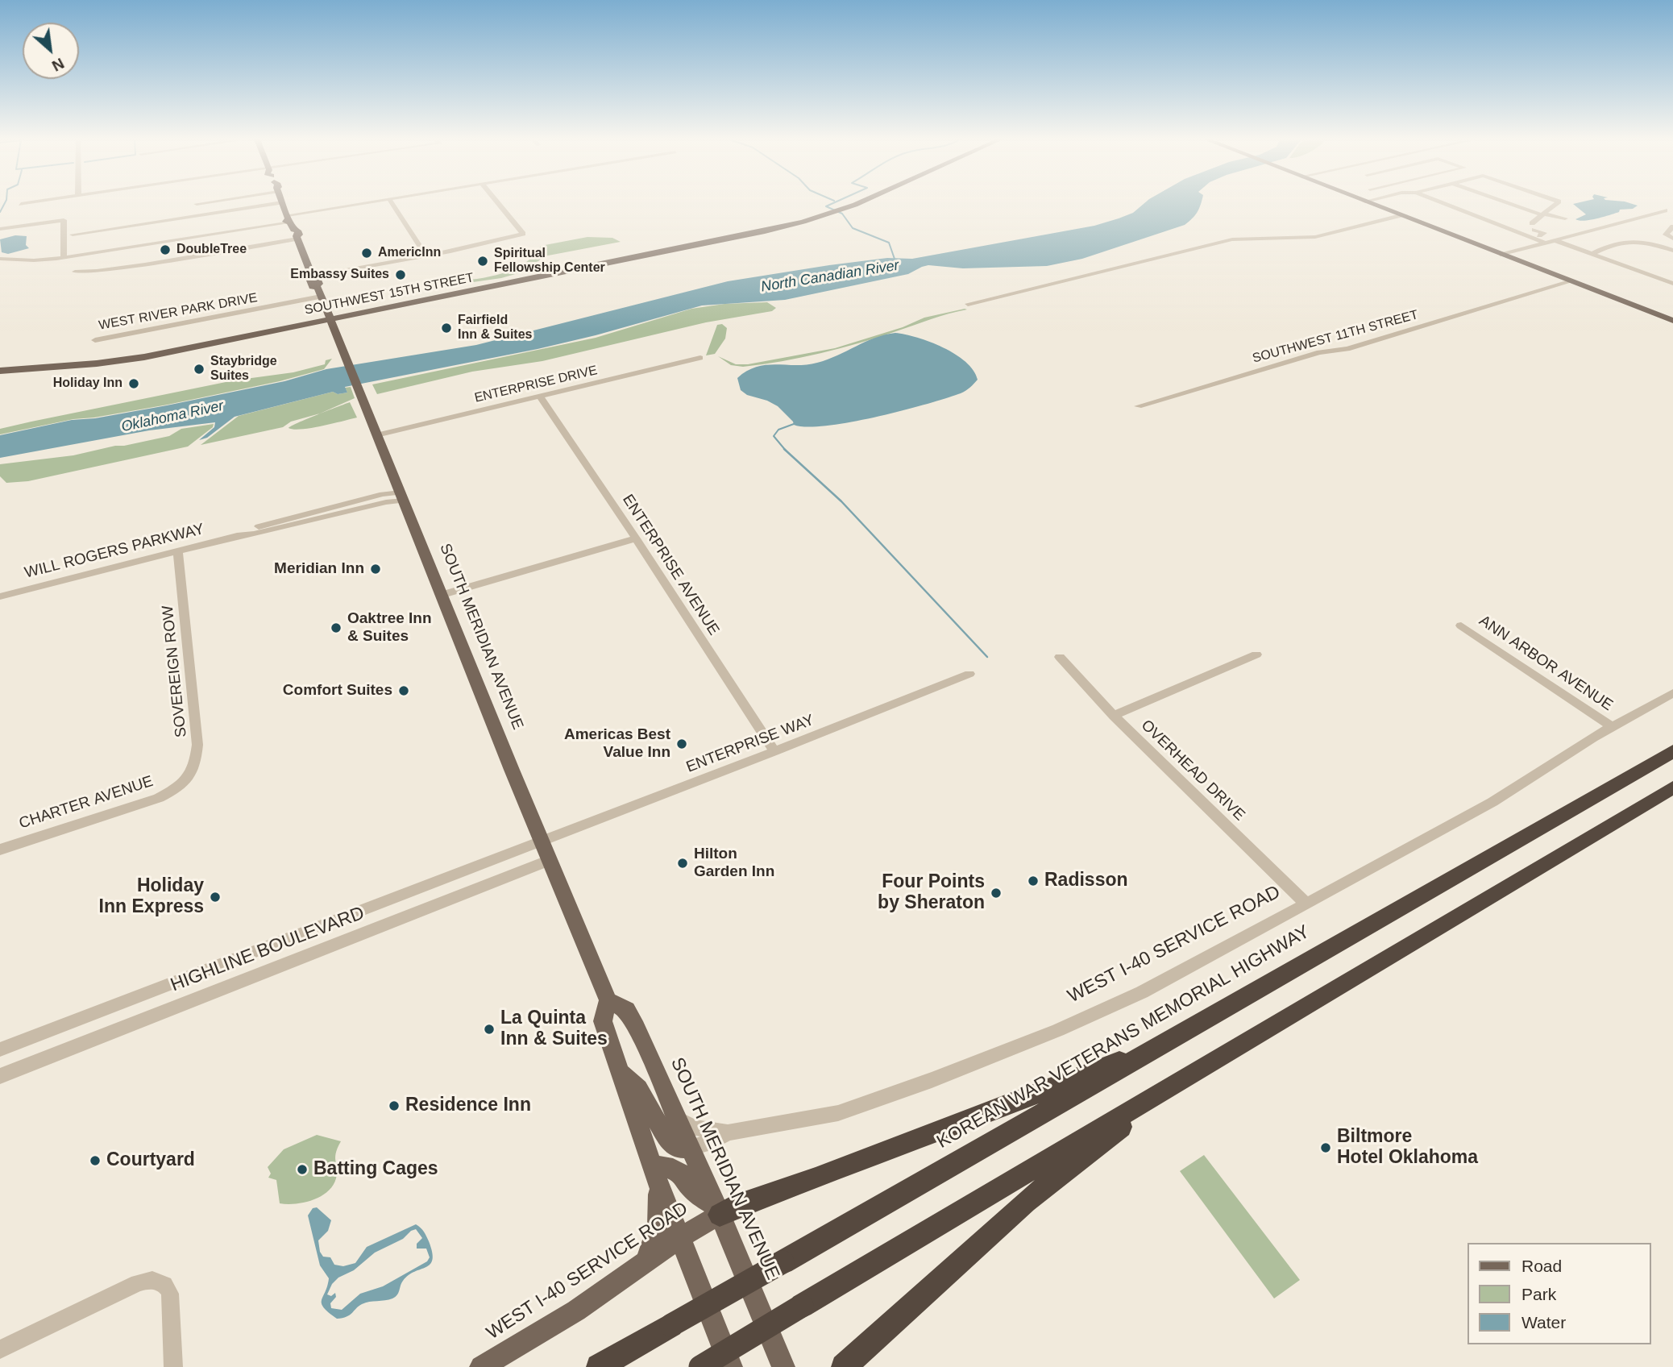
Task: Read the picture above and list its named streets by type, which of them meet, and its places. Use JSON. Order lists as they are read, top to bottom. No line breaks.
{"streets":{"highway":["KOREAN WAR VETERANS MEMORIAL HIGHWAY"],"main road":["SOUTHWEST 15TH STREET","SOUTH MERIDIAN AVENUE","WEST I-40 SERVICE ROAD"],"street":["WEST RIVER PARK DRIVE","SOUTHWEST 11TH STREET","ENTERPRISE DRIVE","WILL ROGERS PARKWAY","ENTERPRISE AVENUE","ANN ARBOR AVENUE","SOVEREIGN ROW","ENTERPRISE WAY","OVERHEAD DRIVE","CHARTER AVENUE","HIGHLINE BOULEVARD"]},"crossings":[["SOUTHWEST 15TH STREET","SOUTH MERIDIAN AVENUE"],["WEST RIVER PARK DRIVE","SOUTH MERIDIAN AVENUE"],["ENTERPRISE DRIVE","ENTERPRISE AVENUE"],["ENTERPRISE DRIVE","SOUTH MERIDIAN AVENUE"],["WILL ROGERS PARKWAY","SOUTH MERIDIAN AVENUE"],["WILL ROGERS PARKWAY","SOVEREIGN ROW"],["ENTERPRISE AVENUE","ENTERPRISE WAY"],["SOUTH MERIDIAN AVENUE","ENTERPRISE WAY"],["SOUTH MERIDIAN AVENUE","WEST I-40 SERVICE ROAD"],["SOUTH MERIDIAN AVENUE","HIGHLINE BOULEVARD"],["ANN ARBOR AVENUE","WEST I-40 SERVICE ROAD"],["SOVEREIGN ROW","CHARTER AVENUE"],["ENTERPRISE WAY","HIGHLINE BOULEVARD"],["OVERHEAD DRIVE","WEST I-40 SERVICE ROAD"]],"water":["North Canadian River","Oklahoma River"],"places":["DoubleTree","AmericInn","Spiritual Fellowship Center","Embassy Suites","Fairfield Inn & Suites","Staybridge Suites","Holiday Inn","Meridian Inn","Oaktree Inn & Suites","Comfort Suites","Americas Best Value Inn","Hilton Garden Inn","Radisson","Four Points by Sheraton","Holiday Inn Express","La Quinta Inn & Suites","Residence Inn","Biltmore Hotel Oklahoma","Courtyard","Batting Cages"],"legend":["Road","Park","Water"],"north":"bottom right"}
